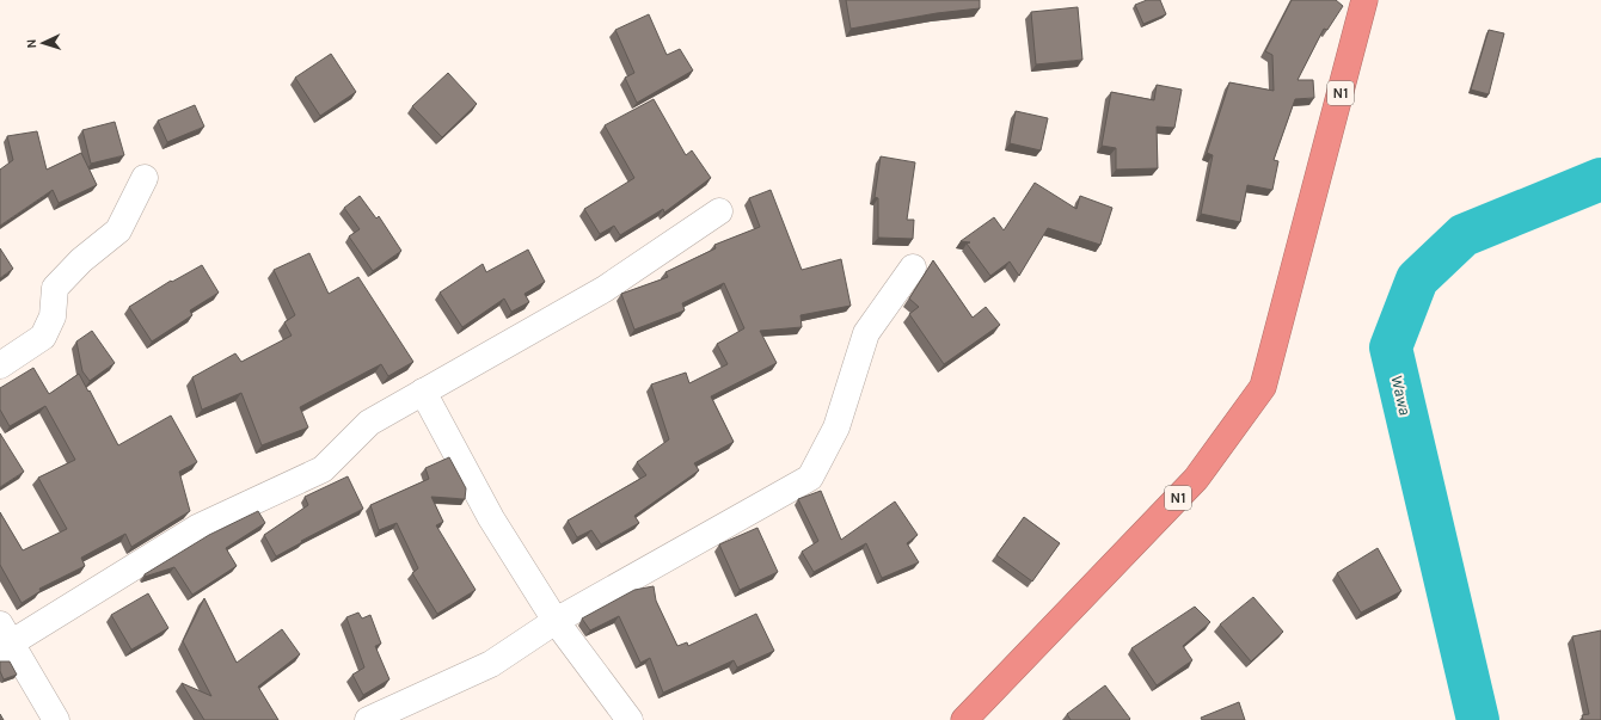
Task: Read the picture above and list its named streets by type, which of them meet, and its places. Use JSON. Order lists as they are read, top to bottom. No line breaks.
{"streets":{"highway":["N1"]},"water":["Wawa"],"north":"left"}
